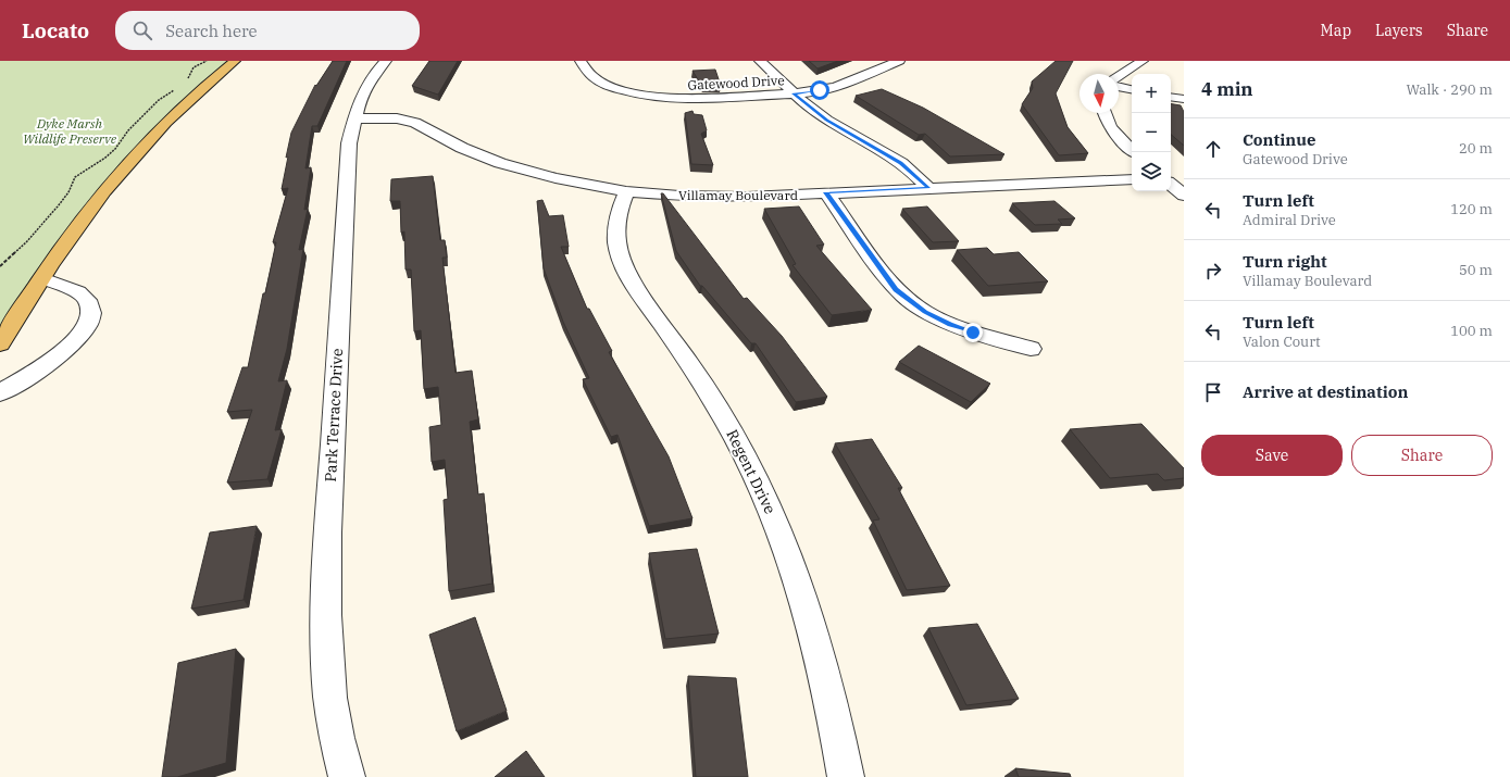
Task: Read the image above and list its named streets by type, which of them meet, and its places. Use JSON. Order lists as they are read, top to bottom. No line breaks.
{"streets":{"street":["Gatewood Drive","Villamay Boulevard","Park Terrace Drive","Regent Drive"]},"crossings":[["Villamay Boulevard","Park Terrace Drive"],["Villamay Boulevard","Regent Drive"]],"parks":["Dyke Marsh Wildlife Preserve"],"north":"bottom","page":{"header":"Locato","search":"Search here","nav":["Map","Layers","Share"],"heading":["4 min","Walk · 290 m"],"map_buttons":["+","−"],"list":[["Continue","Gatewood Drive","20 m"],["Turn left","Admiral Drive","120 m"],["Turn right","Villamay Boulevard","50 m"],["Turn left","Valon Court","100 m"],"Arrive at destination"],"buttons":["Save","Share"]}}
